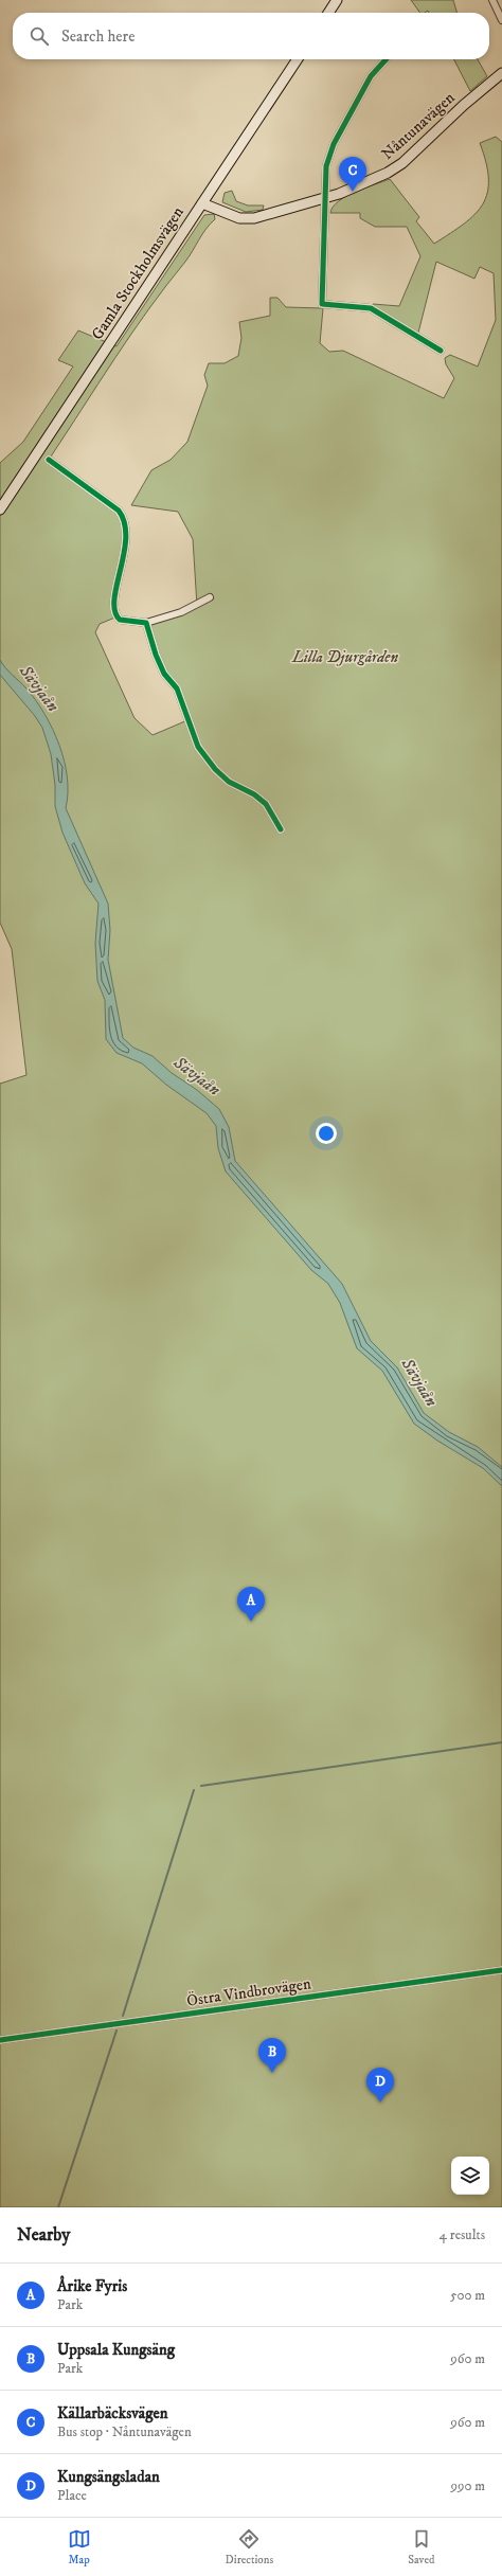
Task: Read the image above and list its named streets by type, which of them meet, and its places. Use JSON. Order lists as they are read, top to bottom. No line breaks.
{"streets":{"main road":["Nåntunavägen","Gamla Stockholmsvägen"],"street":["Östra Vindbrovägen"]},"crossings":[["Nåntunavägen","Gamla Stockholmsvägen"]],"water":["Sävjaån"],"parks":["Lilla Djurgården"],"page":{"search":"Search here","pins":["C","A","B","D"],"heading":["Nearby","4 results"],"list":[{"mark":"A","name":"Årike Fyris","note":"Park","value":"500 m"},{"mark":"B","name":"Uppsala Kungsäng","note":"Park","value":"960 m"},{"mark":"C","name":"Källarbäcksvägen","note":"Bus stop · Nåntunavägen","value":"960 m"},{"mark":"D","name":"Kungsängsladan","note":"Place","value":"990 m"}],"nav":["Map","Directions","Saved"]}}
